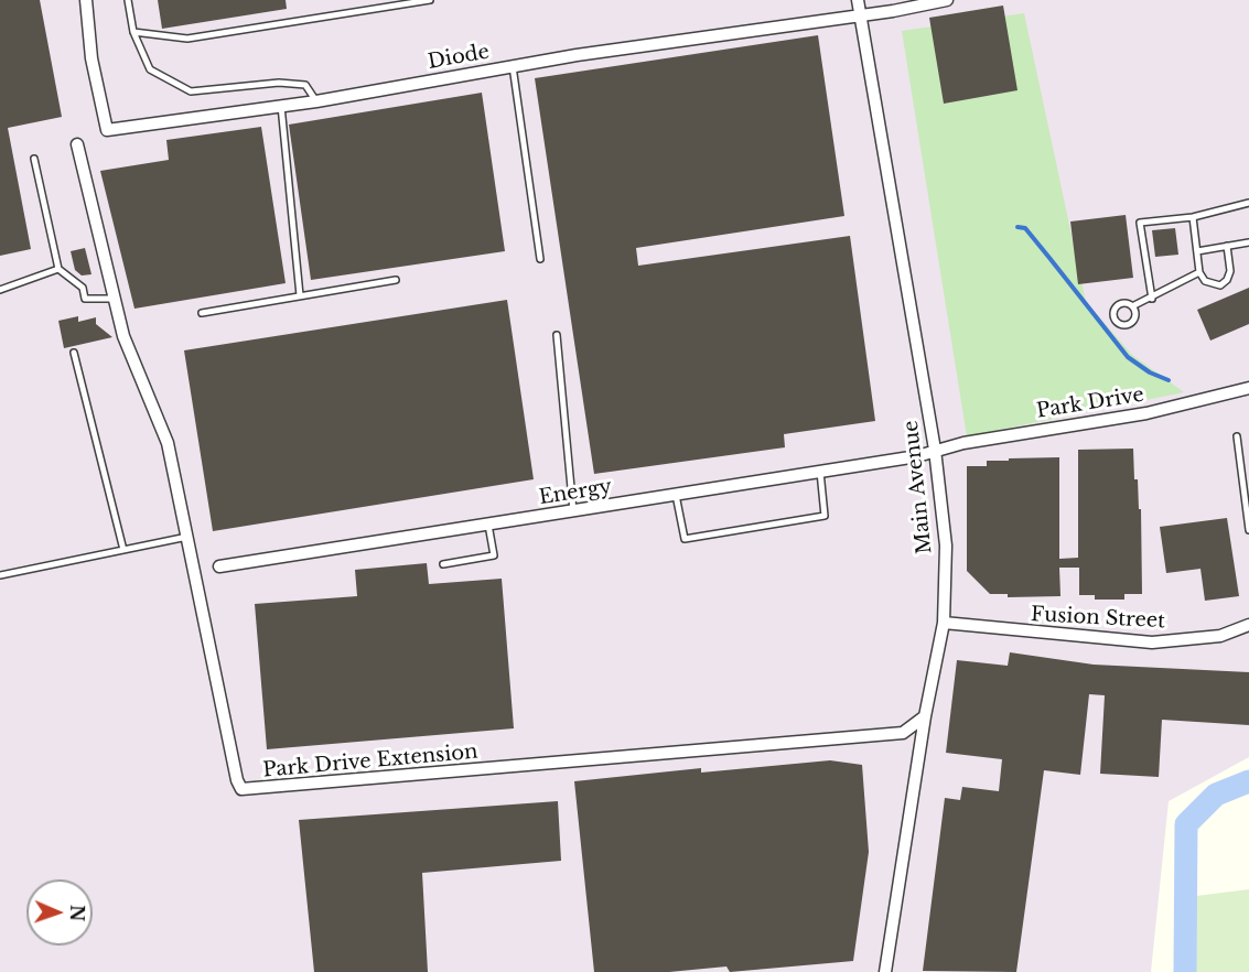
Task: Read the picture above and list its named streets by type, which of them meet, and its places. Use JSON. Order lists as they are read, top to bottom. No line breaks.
{"streets":{"street":["Diode","Park Drive","Main Avenue","Energy","Fusion Street","Park Drive Extension"]},"crossings":[["Diode","Main Avenue"],["Park Drive","Main Avenue"],["Park Drive","Energy"],["Main Avenue","Energy"],["Main Avenue","Fusion Street"],["Main Avenue","Park Drive Extension"]],"north":"right"}
